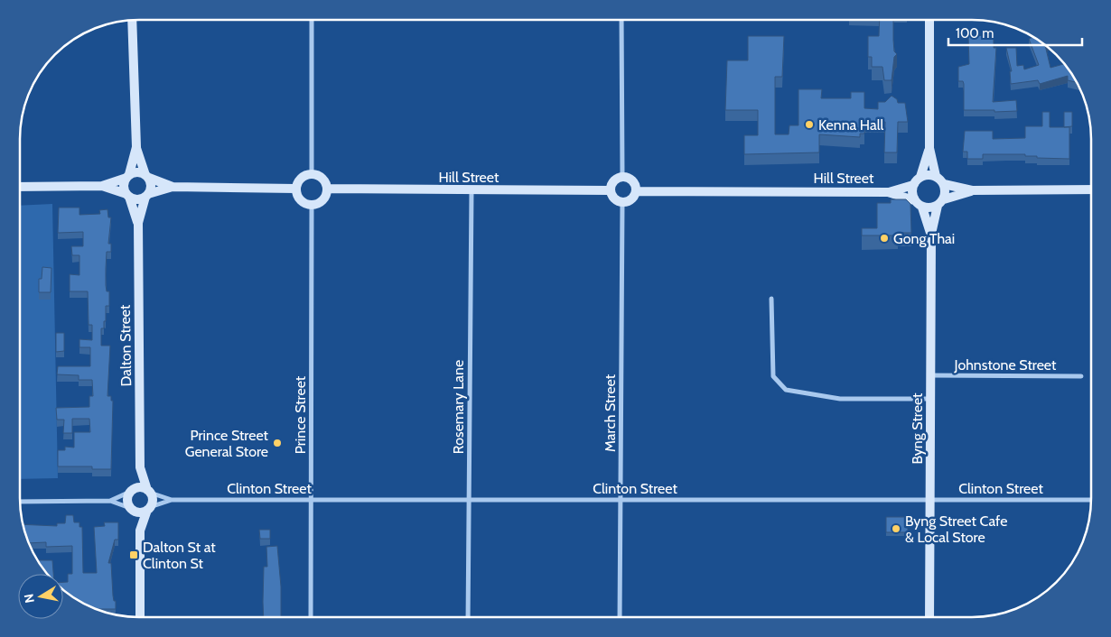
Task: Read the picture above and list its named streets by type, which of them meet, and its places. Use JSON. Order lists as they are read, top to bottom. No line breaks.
{"streets":{"main road":["Hill Street","Dalton Street","Byng Street"],"street":["Johnstone Street","Rosemary Lane","March Street","Prince Street","Clinton Street"]},"crossings":[["Hill Street","Rosemary Lane"],["Hill Street","March Street"],["Hill Street","Prince Street"],["Hill Street","Byng Street"],["Dalton Street","Clinton Street"],["Johnstone Street","Byng Street"],["Rosemary Lane","Clinton Street"],["March Street","Clinton Street"],["Prince Street","Clinton Street"],["Byng Street","Clinton Street"]],"places":{"other":["Kenna Hall","Gong Thai","Prince Street General Store","Byng Street Cafe & Local Store"],"transit":["Dalton St at Clinton St"]},"scale_bar":"100 m","north":"left"}
